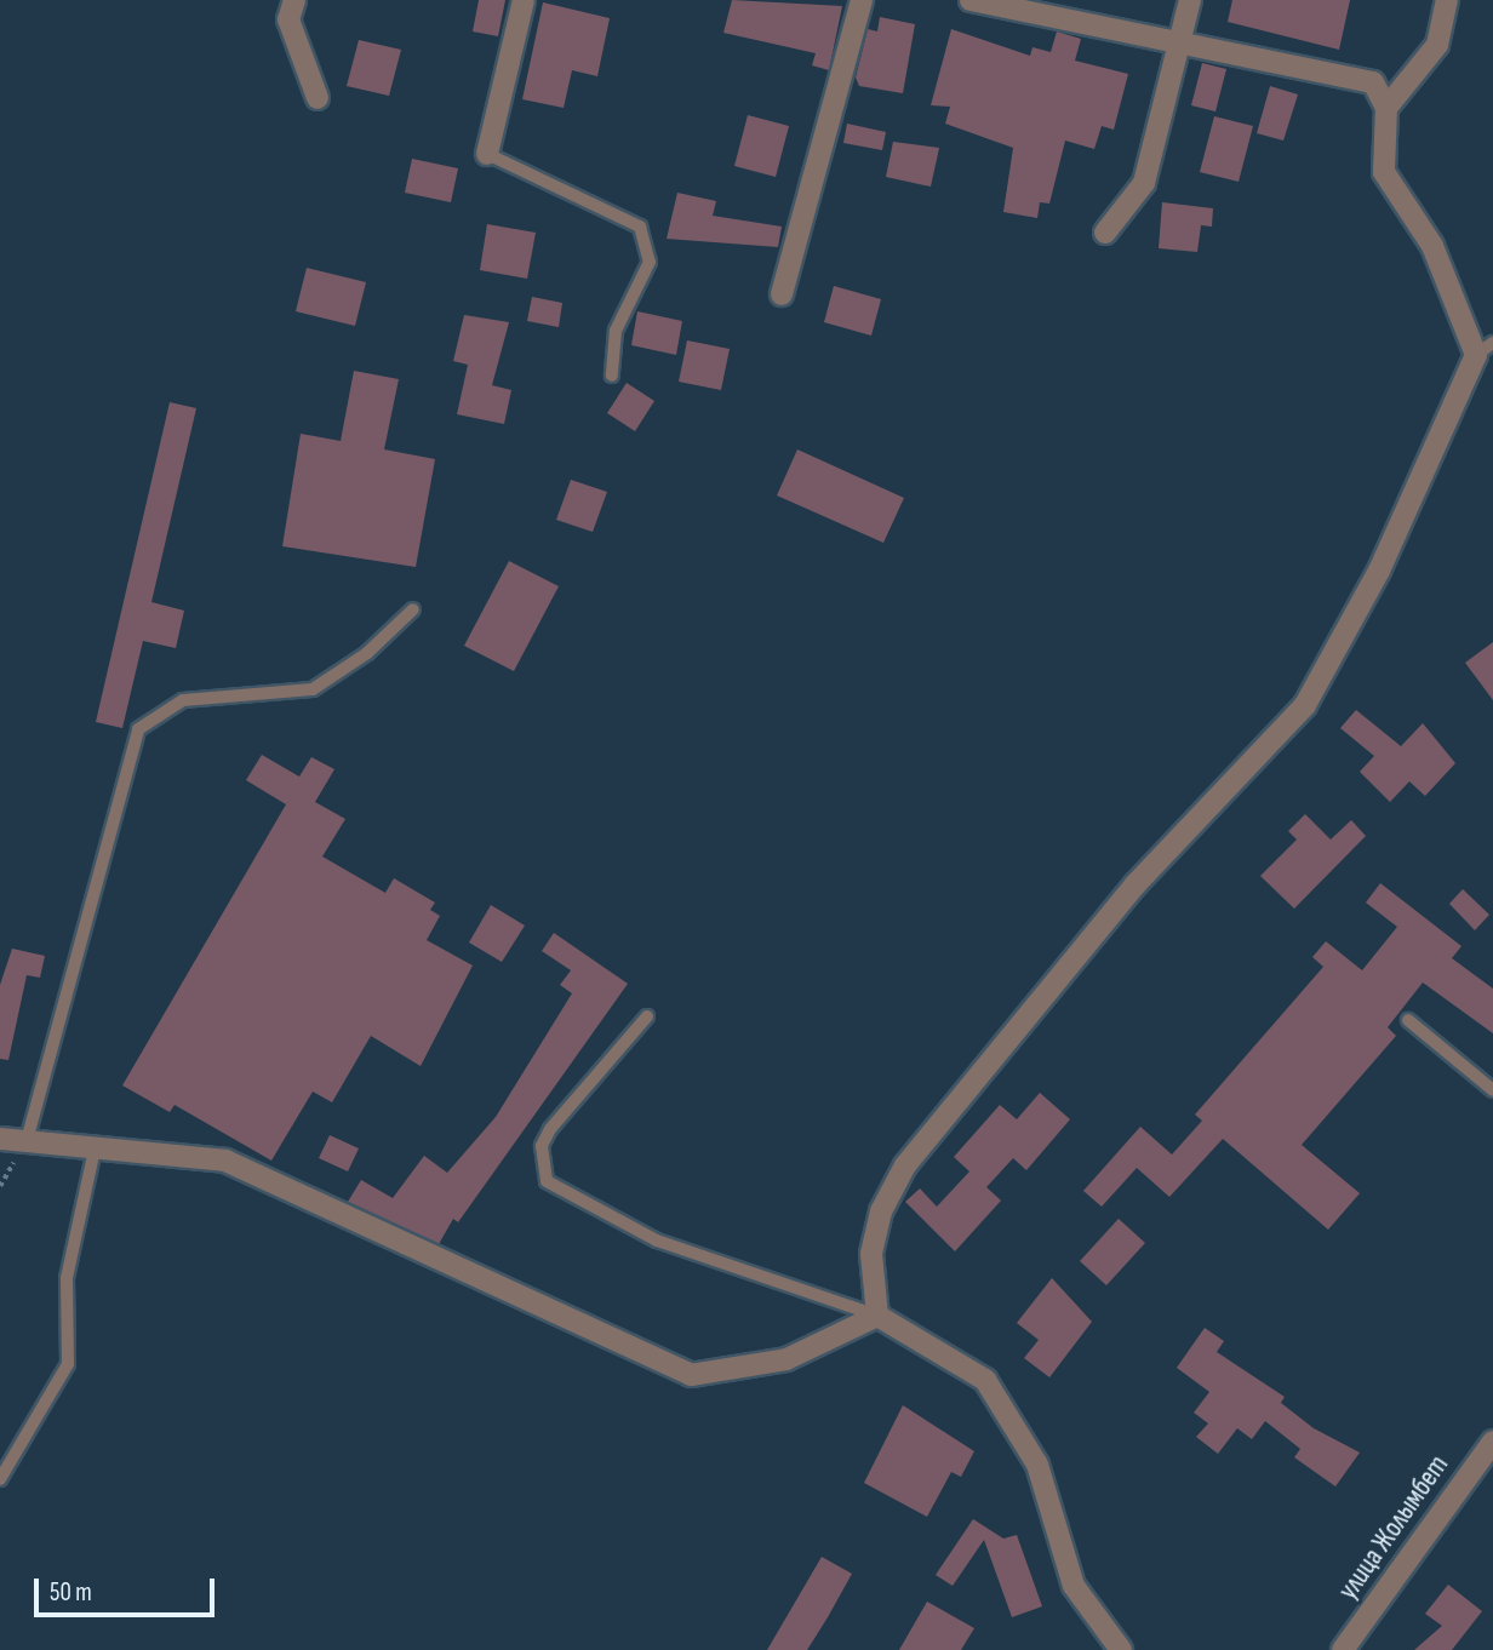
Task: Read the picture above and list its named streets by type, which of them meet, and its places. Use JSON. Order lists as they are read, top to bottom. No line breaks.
{"streets":{"street":["улица Жолымбет"]},"scale_bar":"50 m"}
